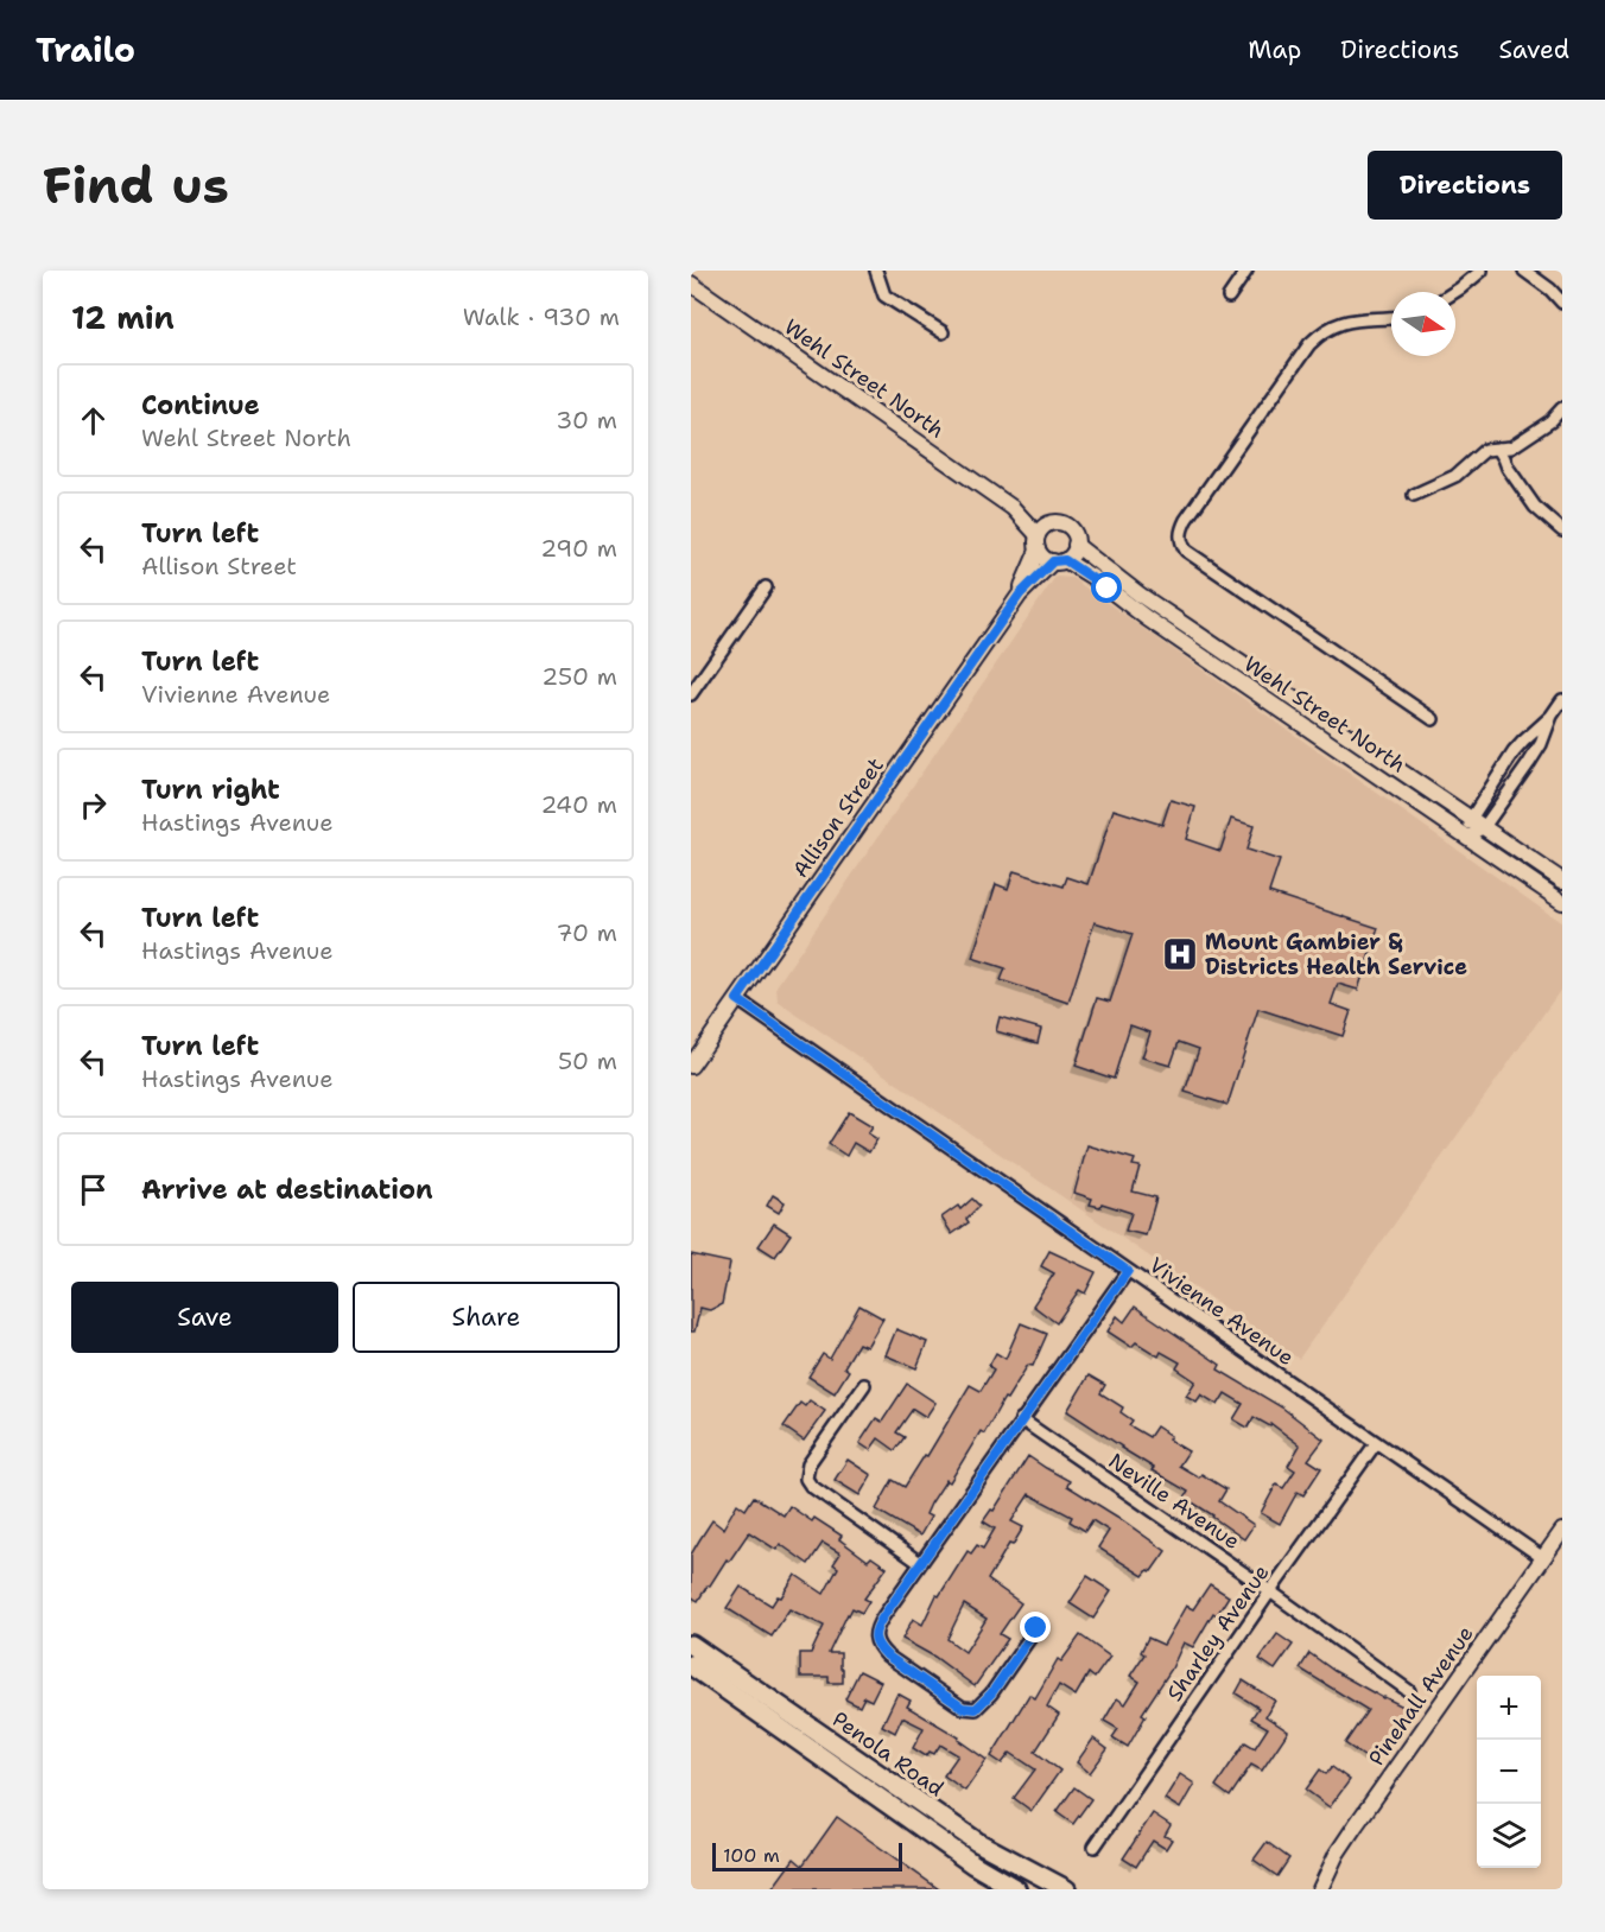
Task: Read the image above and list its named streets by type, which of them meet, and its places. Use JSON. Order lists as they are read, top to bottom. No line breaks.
{"streets":{"highway":["Penola Road"],"street":["Wehl Street North","Allison Street","Vivienne Avenue","Neville Avenue","Sharley Avenue","Pinehall Avenue"]},"crossings":[["Wehl Street North","Allison Street"],["Allison Street","Vivienne Avenue"],["Vivienne Avenue","Sharley Avenue"],["Vivienne Avenue","Pinehall Avenue"],["Neville Avenue","Sharley Avenue"]],"places":{"hospital":["Mount Gambier & Districts Health Service"]},"scale_bar":"100 m","north":"right","page":{"header":"Trailo","nav":["Map","Directions","Saved"],"buttons":["Directions",["Save","Share"]],"title":"Find us","heading":["12 min","Walk · 930 m"],"list":[["Continue","Wehl Street North","30 m"],["Turn left","Allison Street","290 m"],["Turn left","Vivienne Avenue","250 m"],["Turn right","Hastings Avenue","240 m"],["Turn left","Hastings Avenue","70 m"],["Turn left","Hastings Avenue","50 m"],"Arrive at destination"],"map_buttons":["+","−"],"scale":"100 m"}}
